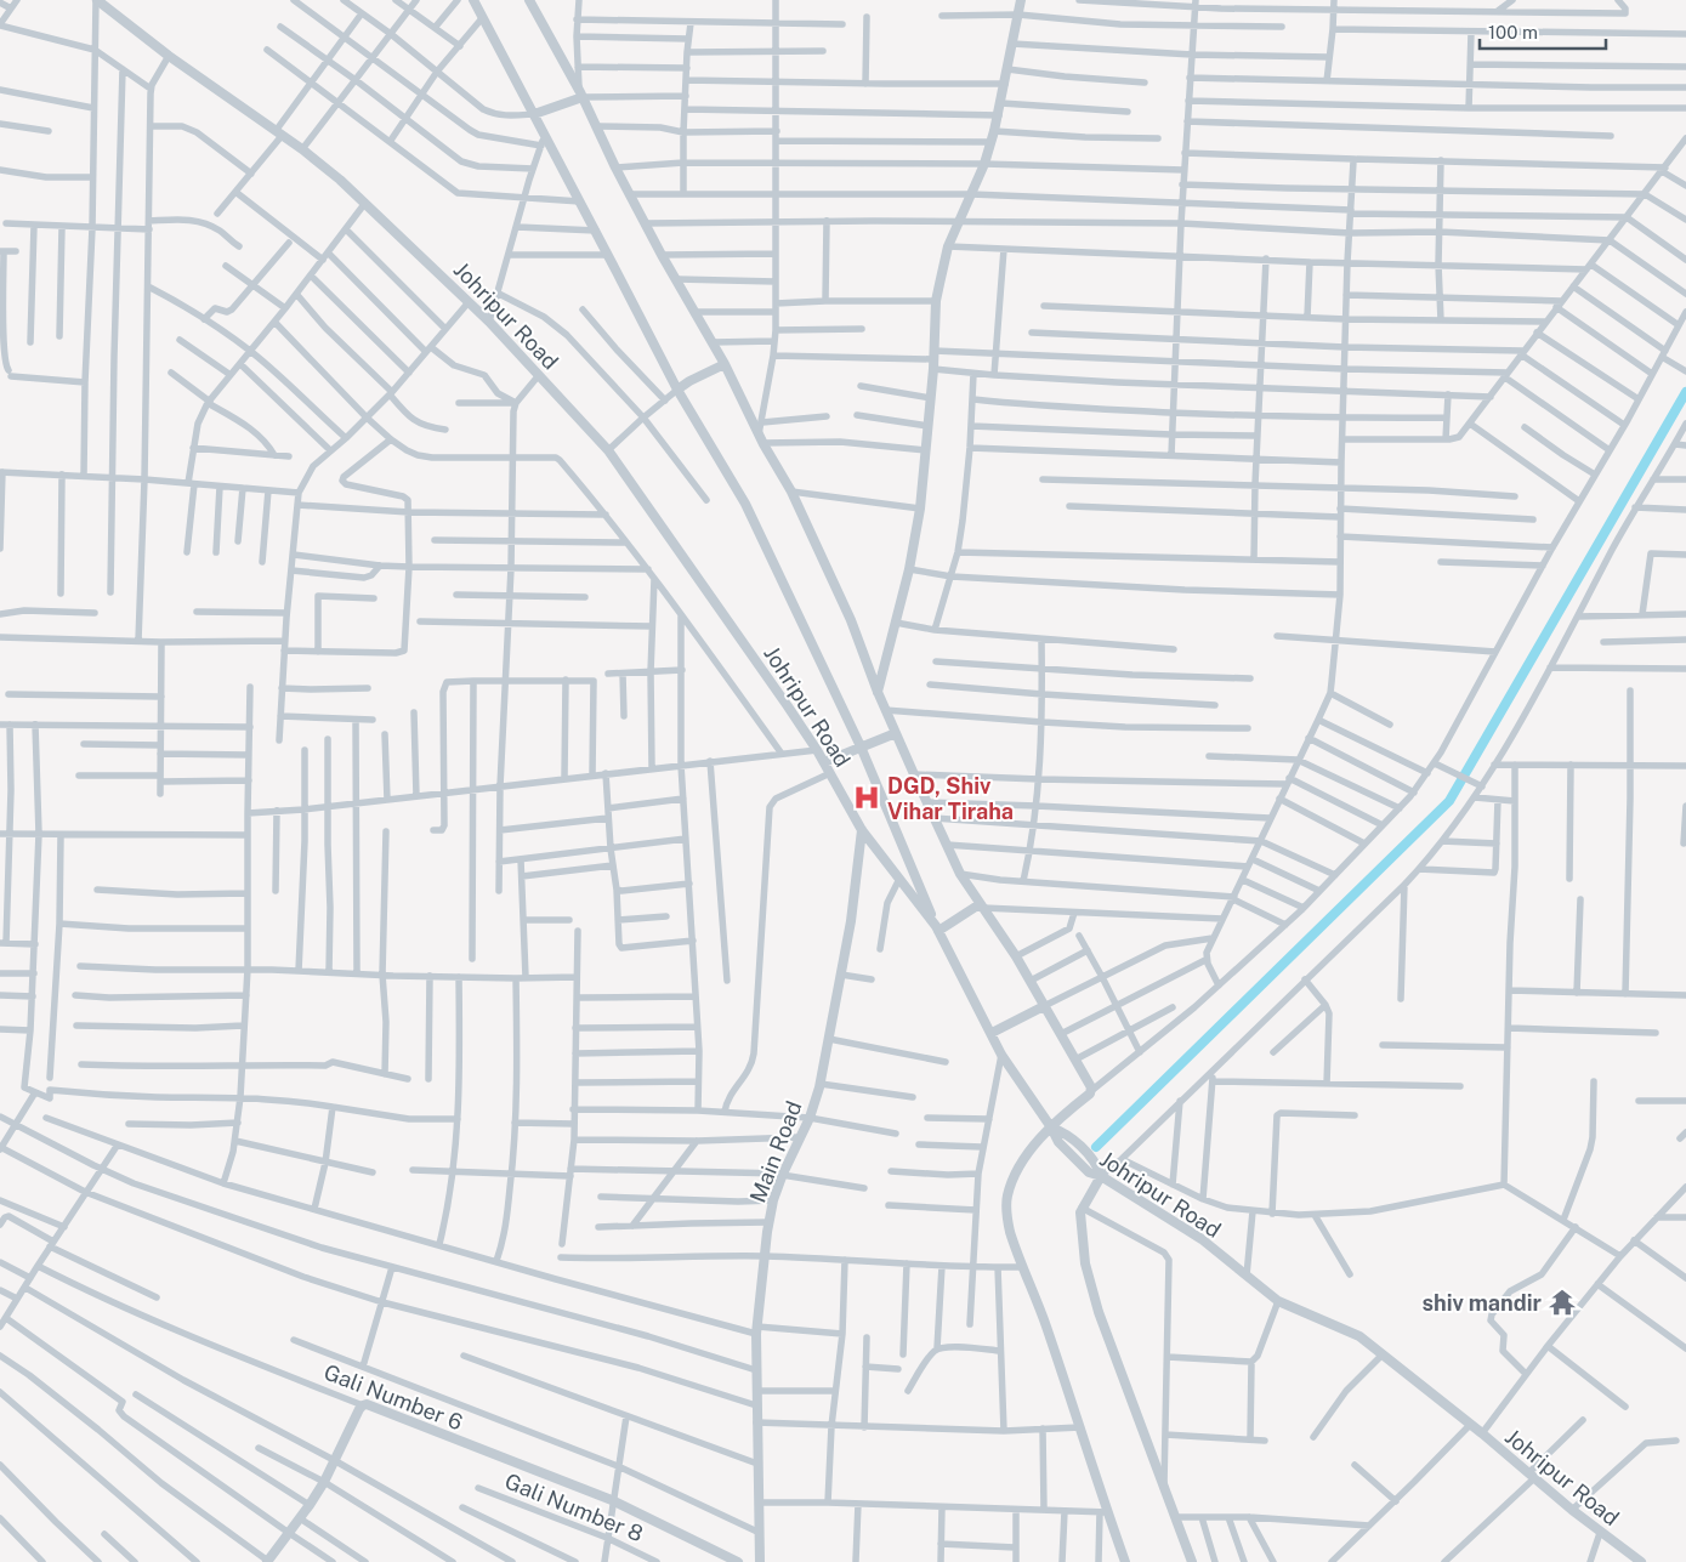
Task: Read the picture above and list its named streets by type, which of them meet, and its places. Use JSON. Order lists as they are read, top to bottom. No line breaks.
{"streets":{"street":["Johripur Road","Main Road","Gali Number 6","Gali Number 8"]},"crossings":[["Johripur Road","Main Road"]],"places":{"hospital":["DGD, Shiv Vihar Tiraha"],"temple":["shiv mandir"]},"scale_bar":"100 m"}
